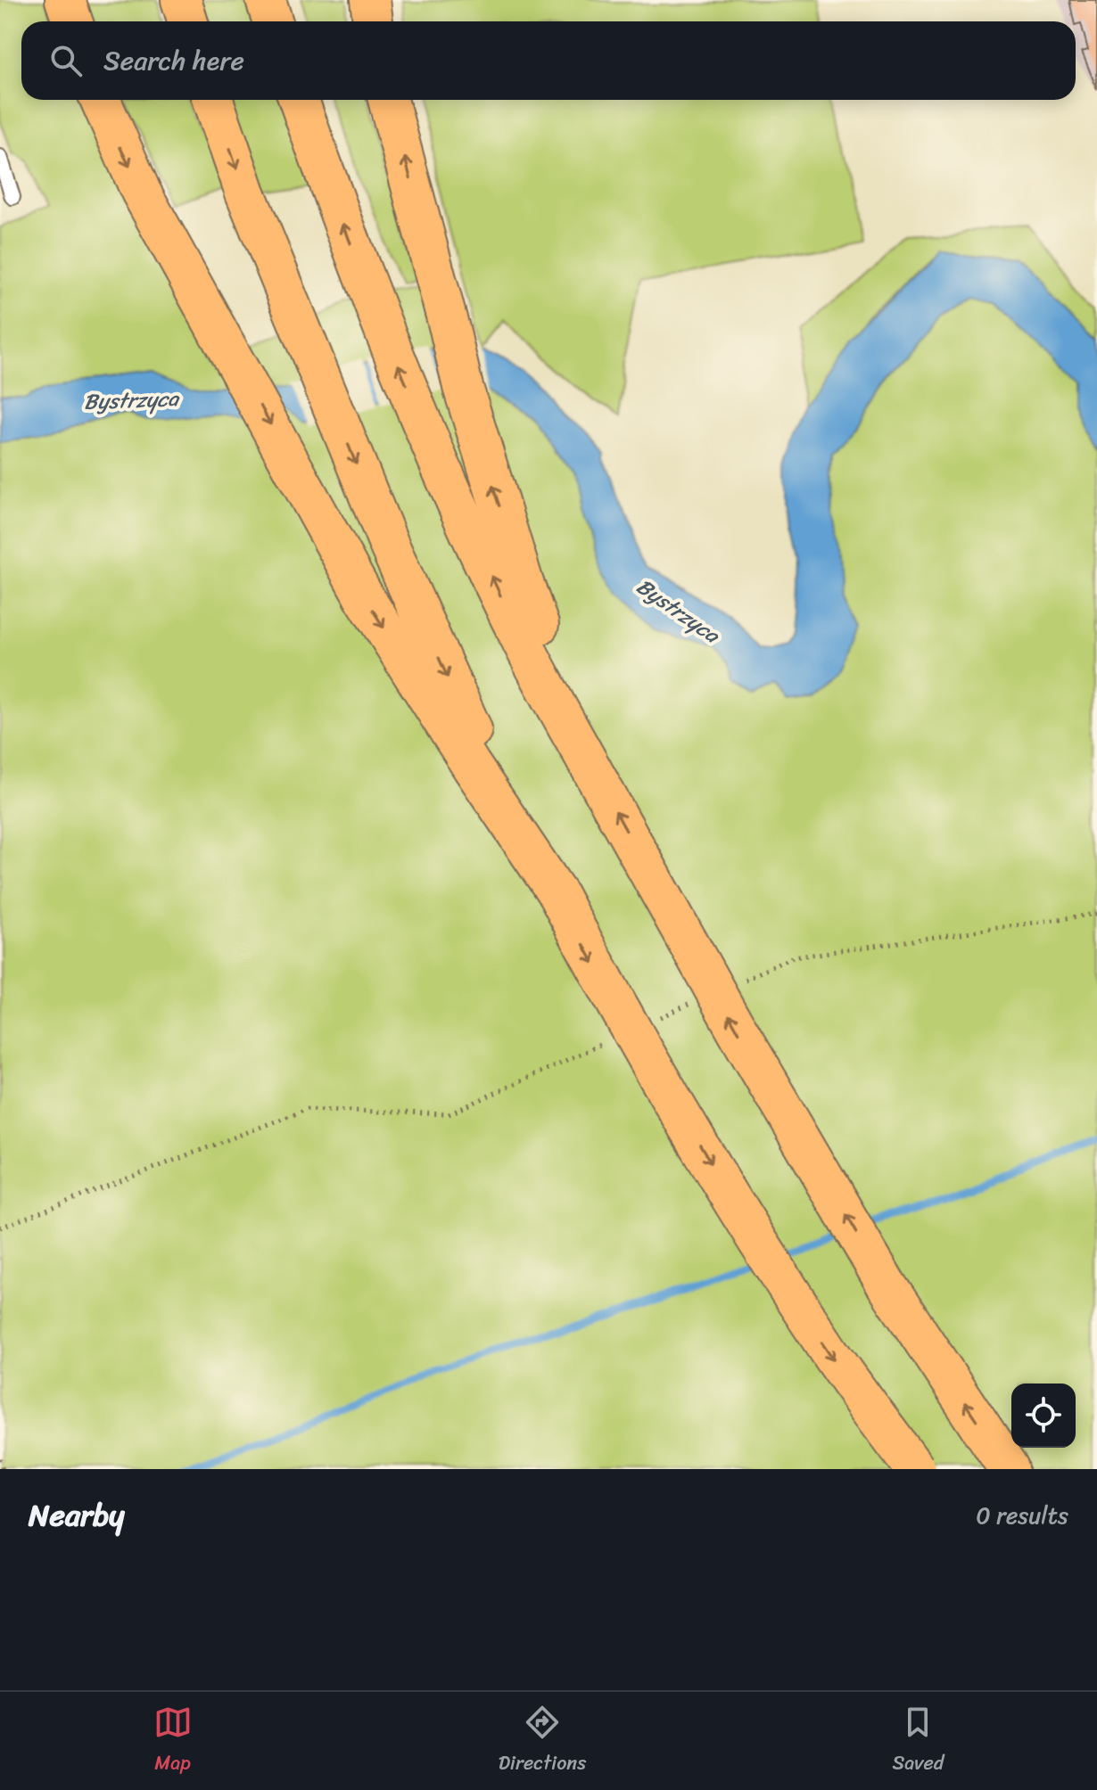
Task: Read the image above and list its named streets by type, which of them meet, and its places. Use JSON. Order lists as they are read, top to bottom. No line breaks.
{"water":["Bystrzyca"],"page":{"search":"Search here","heading":["Nearby","0 results"],"nav":["Map","Directions","Saved"]}}
